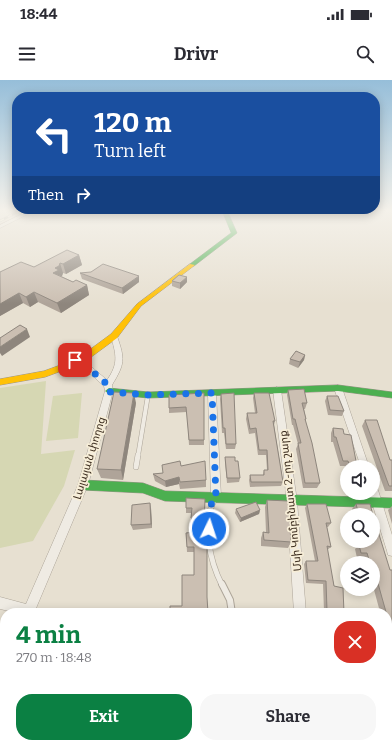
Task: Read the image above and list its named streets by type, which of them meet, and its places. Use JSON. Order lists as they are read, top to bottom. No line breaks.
{"streets":{"street":["Լալայան փողոց","Մսի Կոմբինատ 2-րդ շարք"]},"page":{"status":"18:44","header":"Drivr","turn":["120 m","Turn left"],"then":"Then","heading":["4 min","270 m · 18:48"],"buttons":["Exit","Share"]}}
